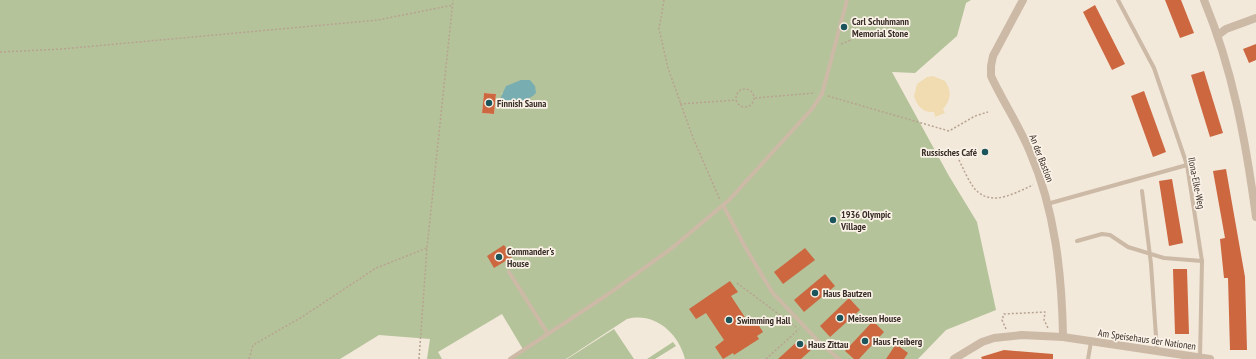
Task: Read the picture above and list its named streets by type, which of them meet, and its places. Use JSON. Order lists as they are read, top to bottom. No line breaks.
{"streets":{"street":["An der Bastion","Am Speisehaus der Nationen"],"lane":["Ilona-Elke-Weg"]},"crossings":[["An der Bastion","Am Speisehaus der Nationen"],["Ilona-Elke-Weg","Am Speisehaus der Nationen"]],"places":["Carl Schuhmann Memorial Stone","Finnish Sauna","Russisches Café","1936 Olympic Village","Commander's House","Haus Bautzen","Meissen House","Swimming Hall","Haus Freiberg","Haus Zittau"]}
